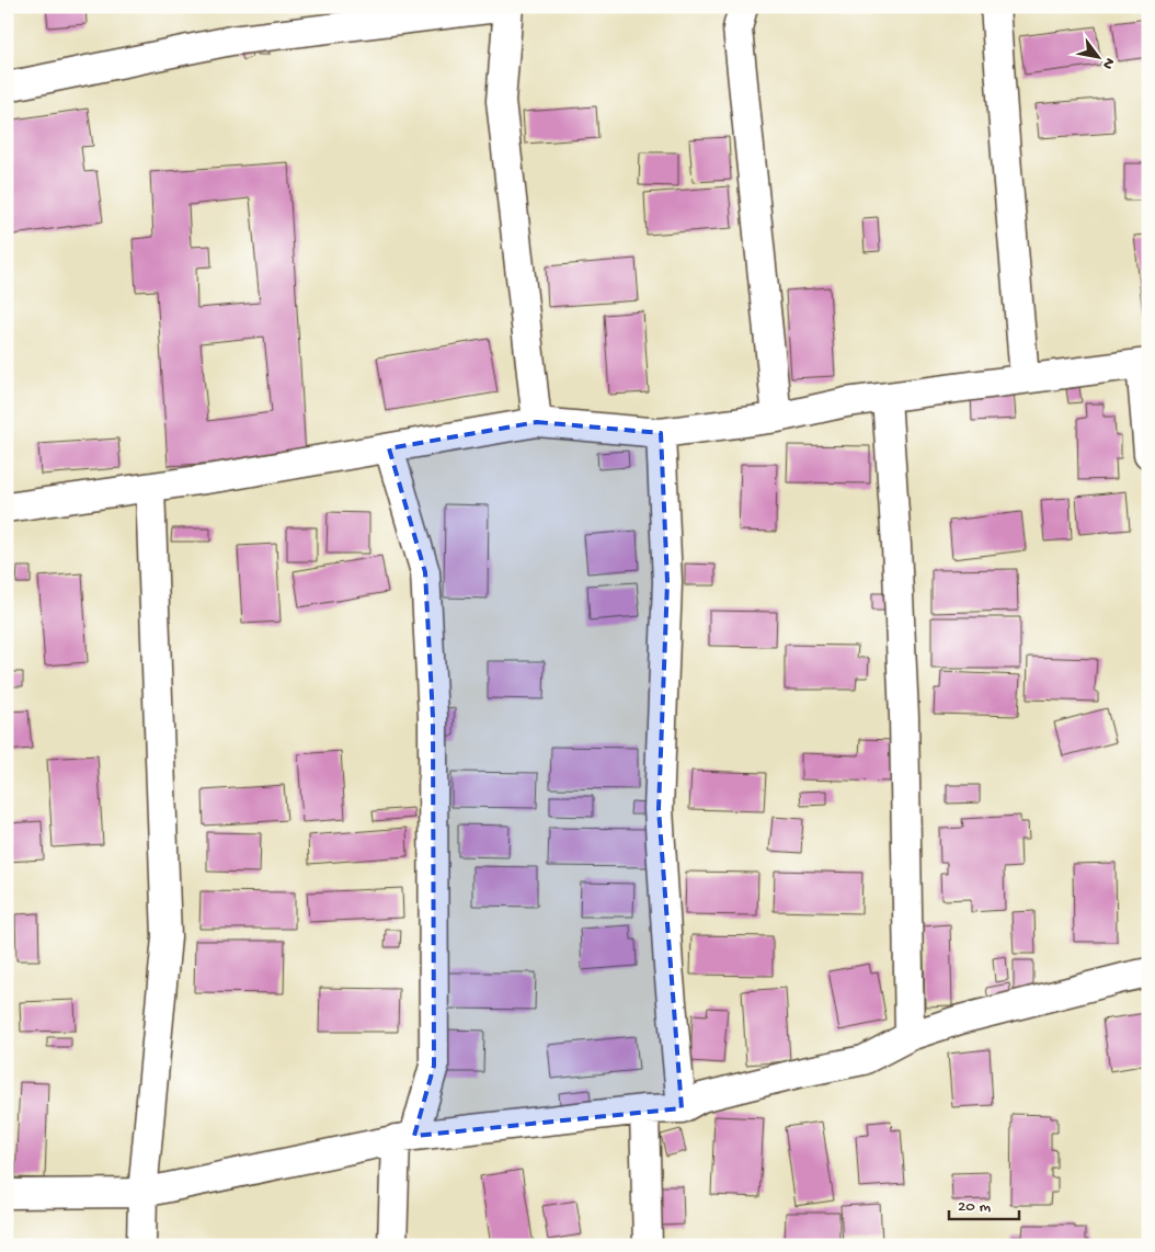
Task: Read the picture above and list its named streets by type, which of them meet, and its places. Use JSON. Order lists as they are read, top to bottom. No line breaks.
{"scale_bar":"20 m","north":"bottom right"}
